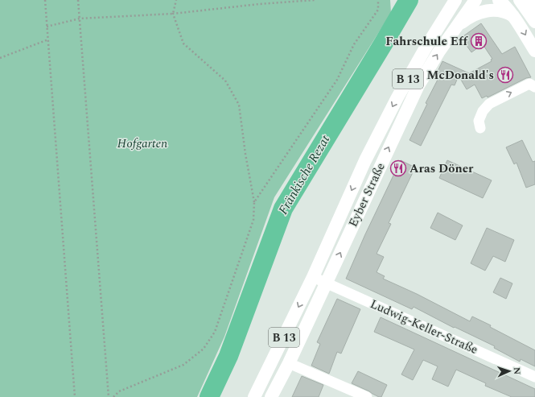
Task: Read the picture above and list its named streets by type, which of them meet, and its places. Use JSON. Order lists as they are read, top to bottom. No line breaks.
{"streets":{"main road":["B 13","Eyber Straße"],"street":["Ludwig-Keller-Straße"]},"crossings":[["B 13","Eyber Straße"],["Eyber Straße","Ludwig-Keller-Straße"]],"water":["Fränkische Rezat"],"parks":["Hofgarten"],"places":{"building":["Fahrschule Eff"],"restaurant":["McDonald's","Aras Döner"]},"north":"right"}
